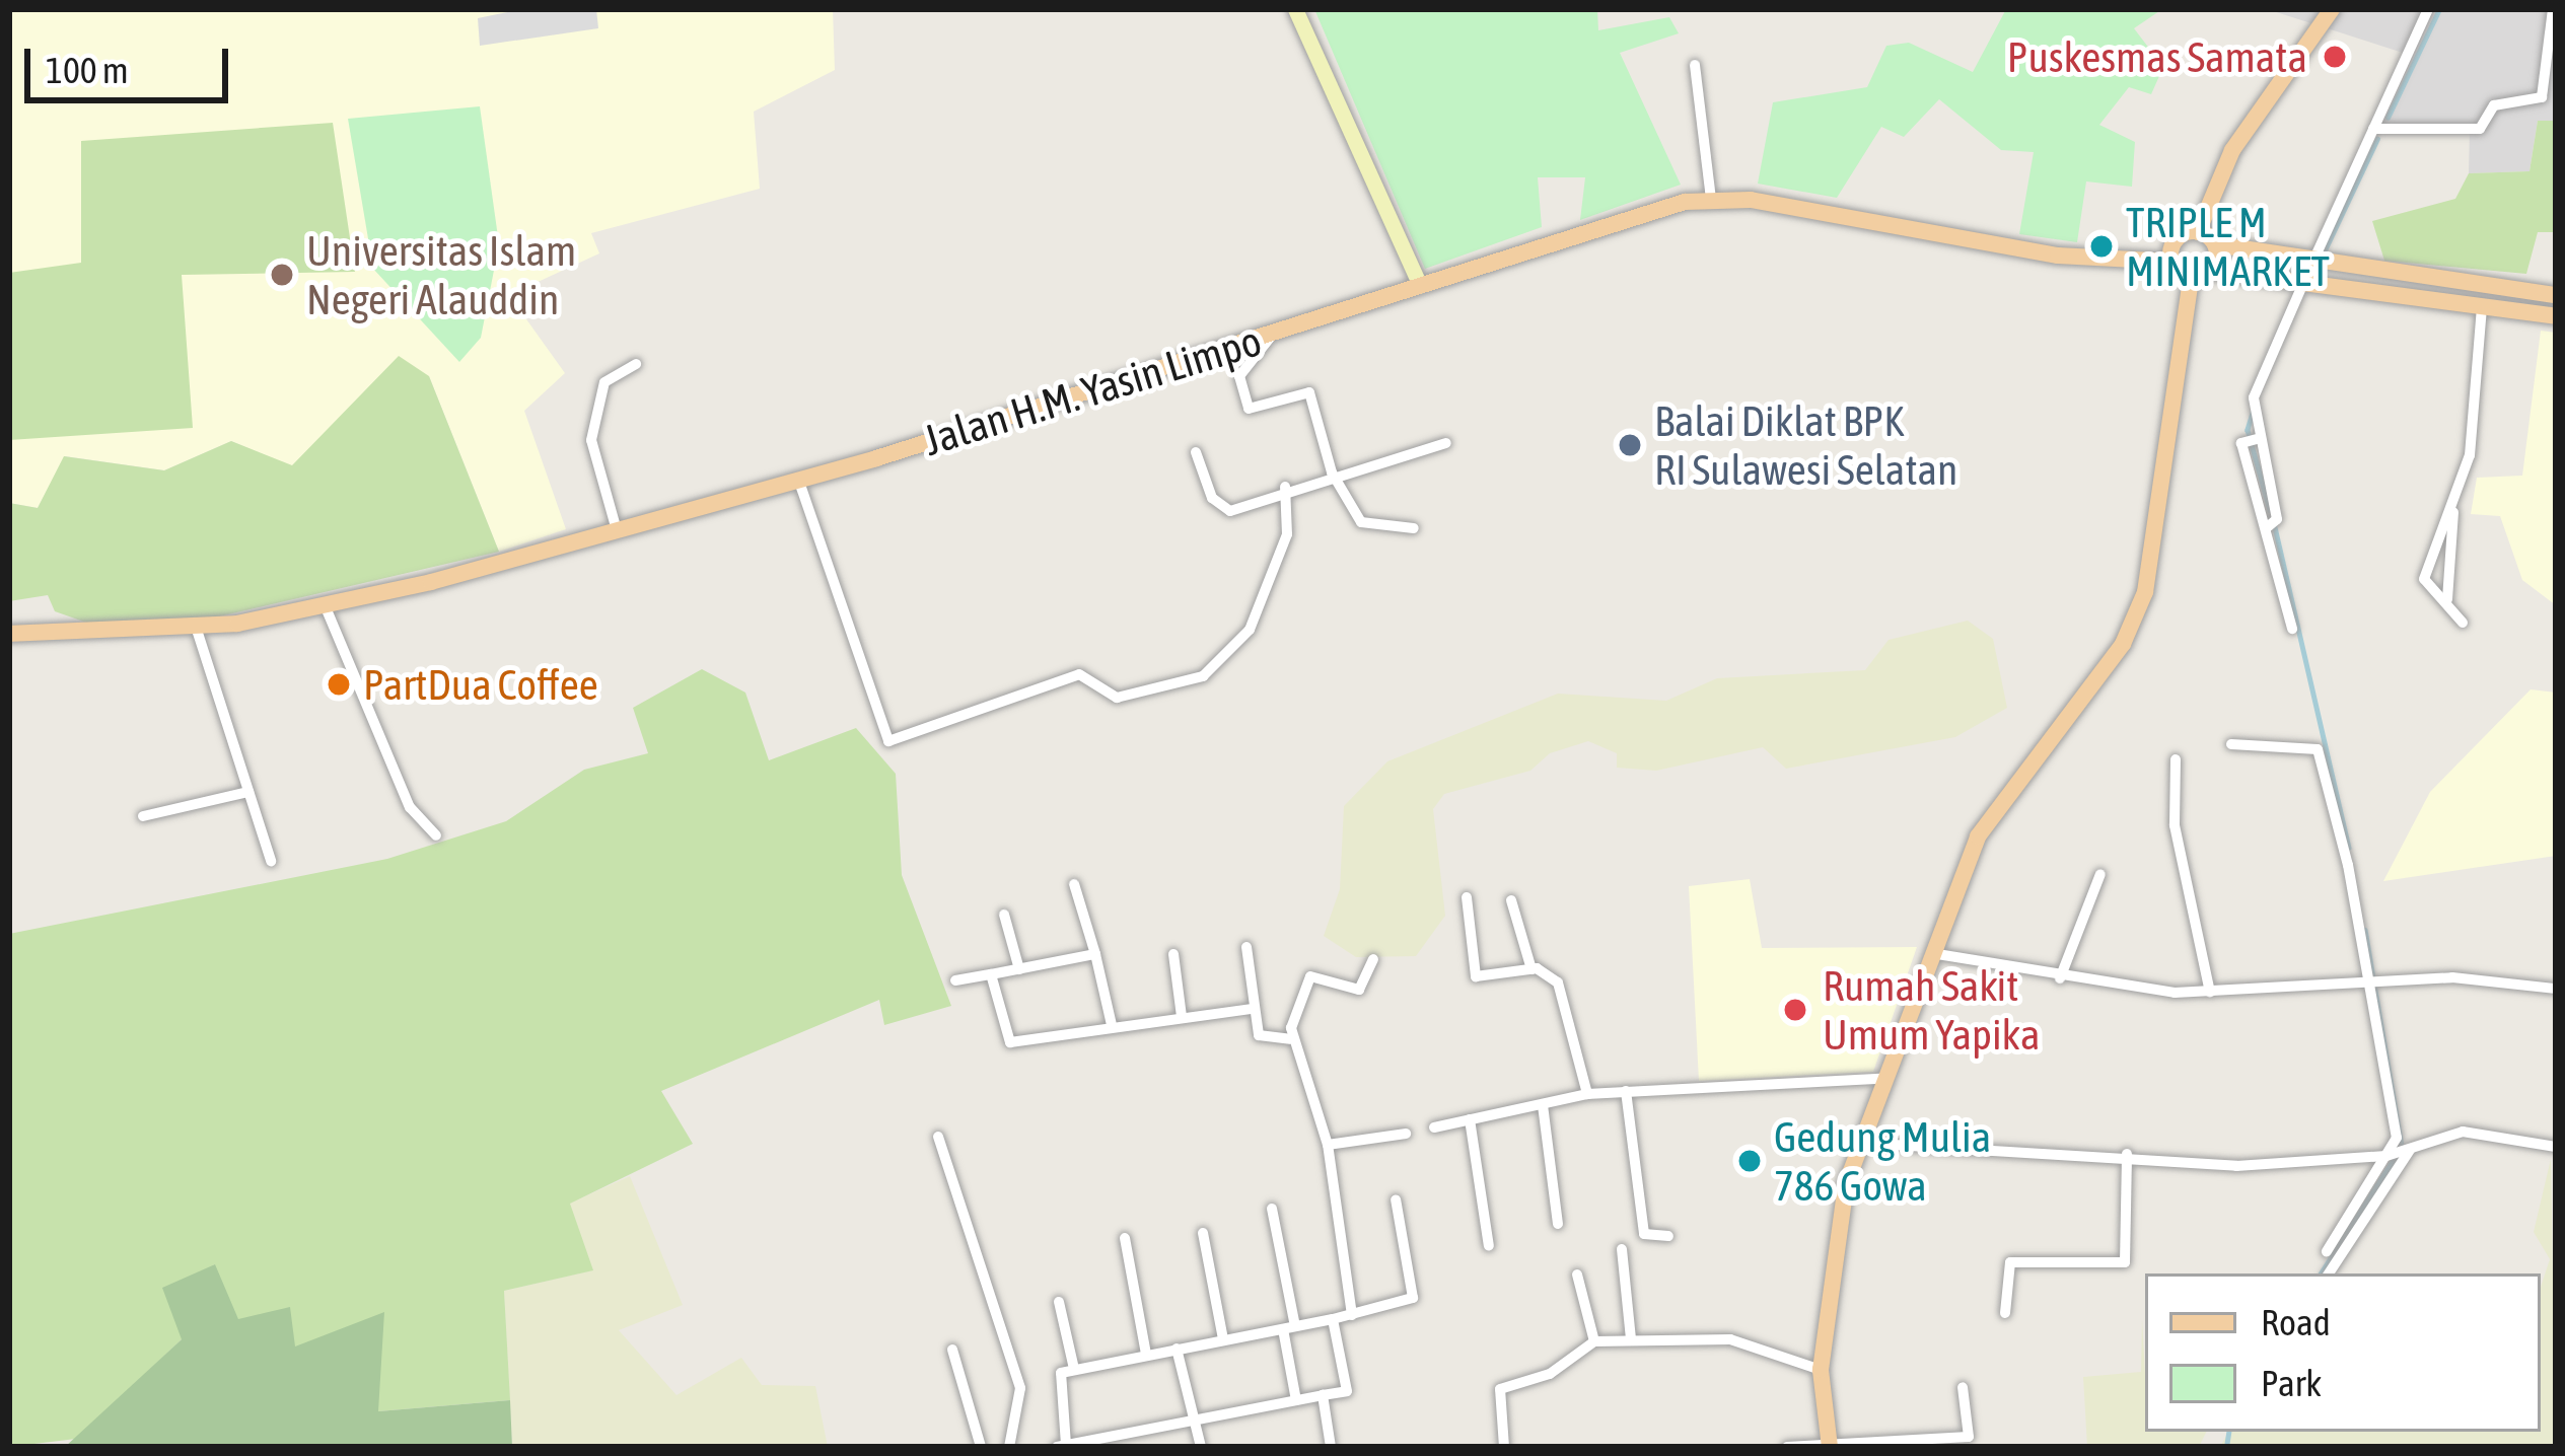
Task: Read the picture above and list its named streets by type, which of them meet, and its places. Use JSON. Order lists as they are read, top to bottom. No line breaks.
{"streets":{"main road":["Jalan H.M. Yasin Limpo"]},"places":["Puskesmas Samata","TRIPLE M MINIMARKET","Universitas Islam Negeri Alauddin","Balai Diklat BPK RI Sulawesi Selatan","PartDua Coffee","Rumah Sakit Umum Yapika","Gedung Mulia 786 Gowa"],"legend":["Road","Park"],"scale_bar":"100 m"}
